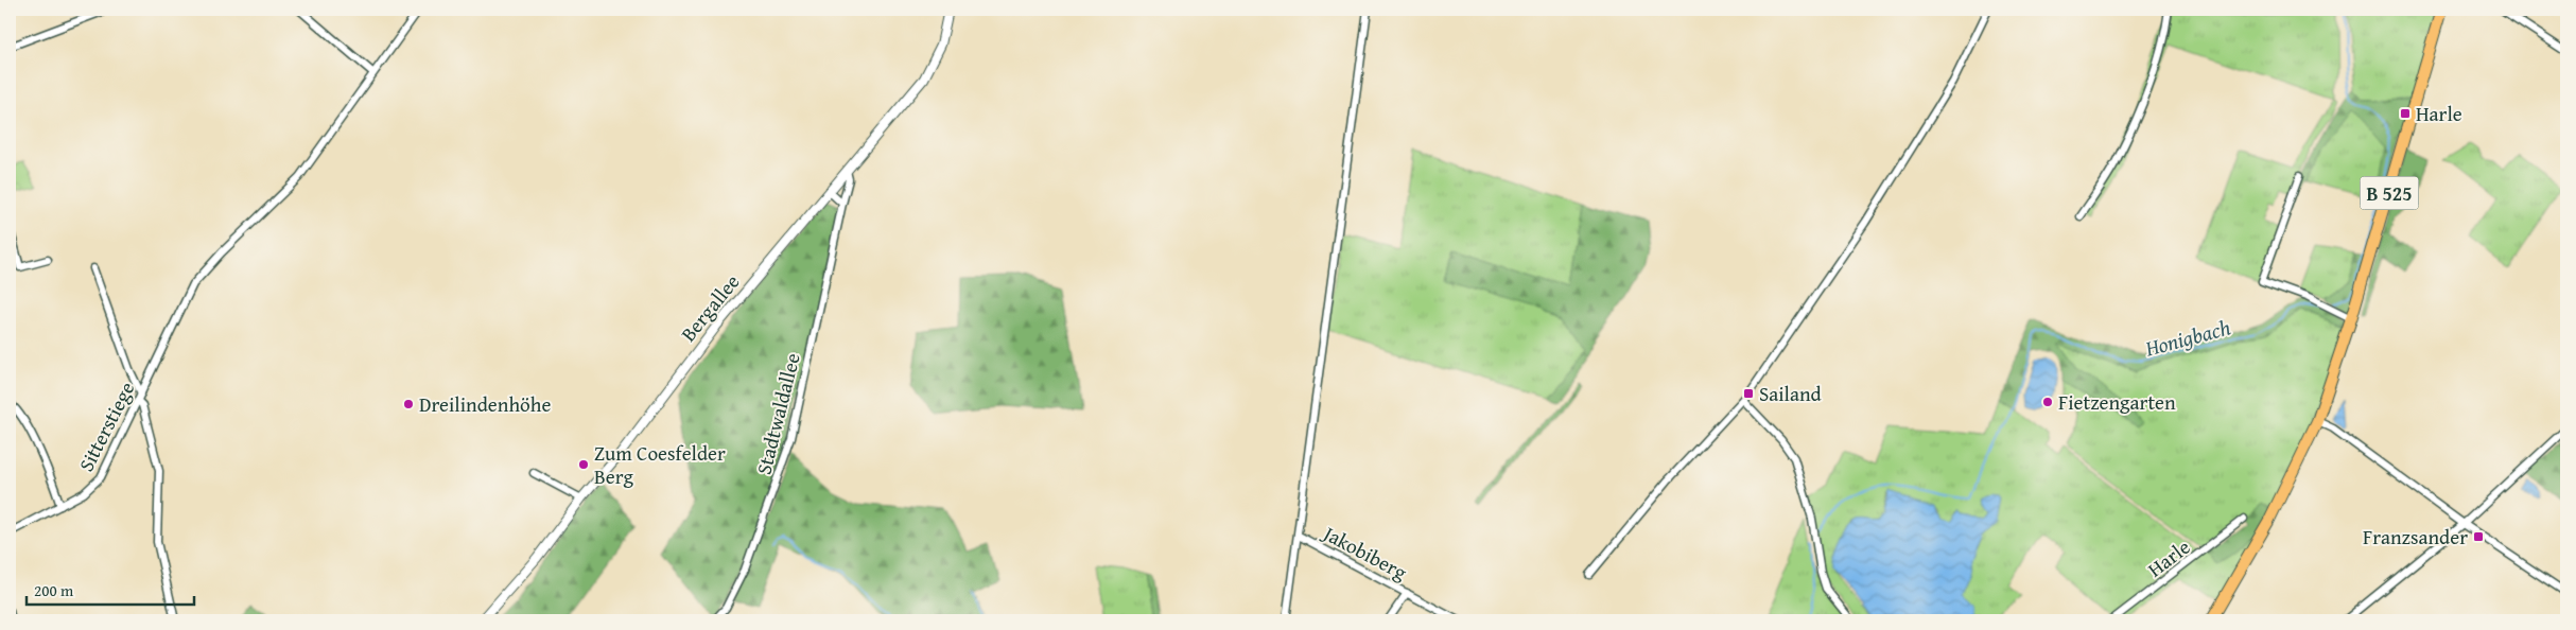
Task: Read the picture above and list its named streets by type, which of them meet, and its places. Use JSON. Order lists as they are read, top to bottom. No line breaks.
{"streets":{"main road":["B 525"],"street":["Bergallee","Stadtwaldallee","Sitterstiege","Jakobiberg","Harle"]},"crossings":[["Bergallee","Stadtwaldallee"]],"water":["Honigbach"],"places":{"transit":["Harle","Sailand","Franzsander"],"other":["Fietzengarten","Dreilindenhöhe","Zum Coesfelder Berg"]},"scale_bar":"200 m"}
